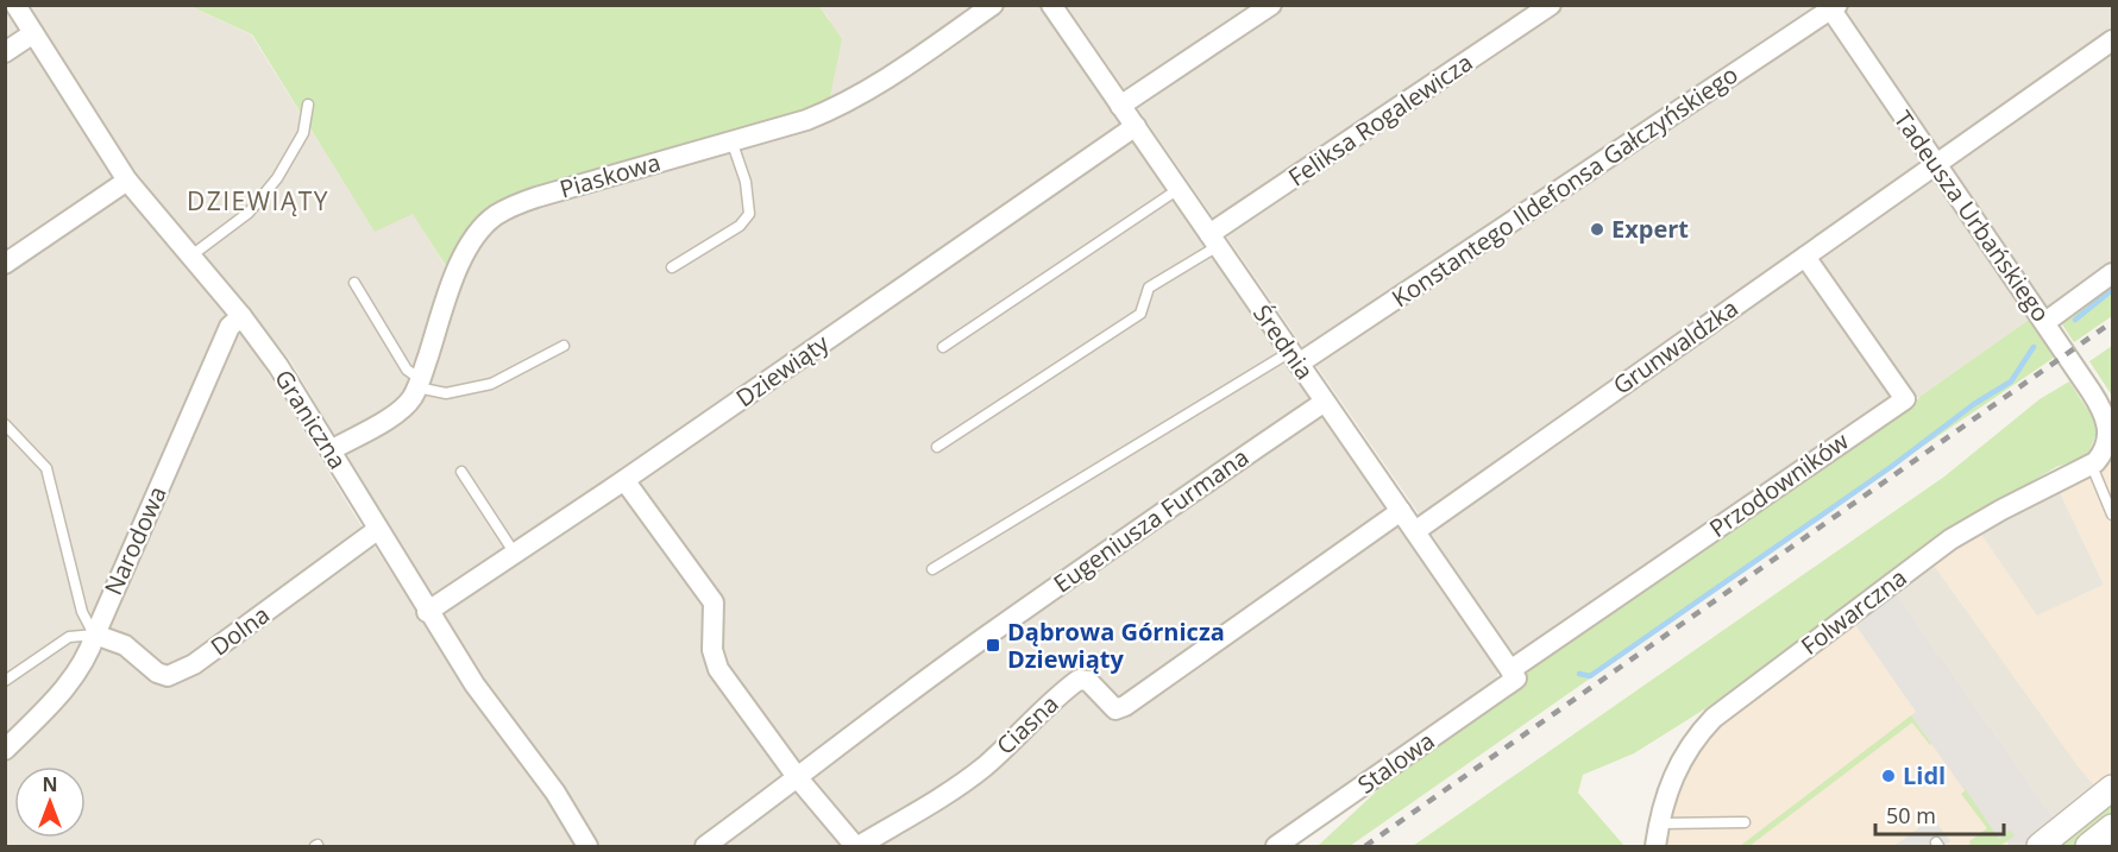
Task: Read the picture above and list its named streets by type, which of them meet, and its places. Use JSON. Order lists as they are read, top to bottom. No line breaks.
{"streets":{"street":["Feliksa Rogalewicza","Piaskowa","Konstantego Ildefonsa Gałczyńskiego","Tadeusza Urbańskiego","Średnia","Grunwaldzka","Dziewiąty","Graniczna","Przodowników","Eugeniusza Furmana","Narodowa","Folwarczna","Dolna","Ciasna","Stalowa"]},"crossings":[["Feliksa Rogalewicza","Średnia"],["Piaskowa","Graniczna"],["Konstantego Ildefonsa Gałczyńskiego","Tadeusza Urbańskiego"],["Konstantego Ildefonsa Gałczyńskiego","Średnia"],["Tadeusza Urbańskiego","Grunwaldzka"],["Tadeusza Urbańskiego","Folwarczna"],["Średnia","Grunwaldzka"],["Średnia","Dziewiąty"],["Średnia","Przodowników"],["Średnia","Eugeniusza Furmana"],["Średnia","Ciasna"],["Średnia","Stalowa"],["Grunwaldzka","Przodowników"],["Dziewiąty","Graniczna"],["Graniczna","Narodowa"],["Graniczna","Dolna"],["Przodowników","Stalowa"],["Narodowa","Dolna"]],"districts":["DZIEWIĄTY"],"places":{"other":["Expert","Lidl"],"transit":["Dąbrowa Górnicza Dziewiąty"]},"scale_bar":"50 m","north":"top"}
